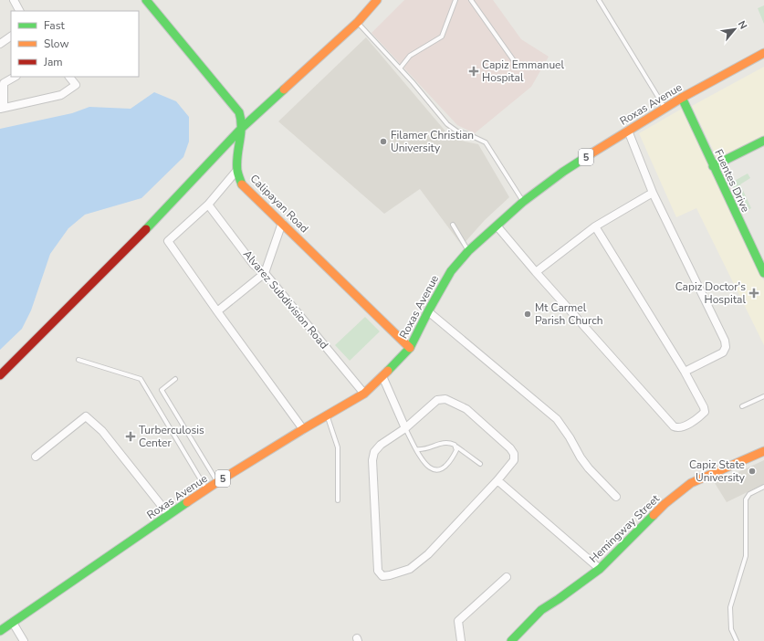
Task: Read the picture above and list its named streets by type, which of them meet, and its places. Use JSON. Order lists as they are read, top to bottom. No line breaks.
{"streets":{"main road":["Roxas Avenue","5","Fuentes Drive","Calipayan Road","Hemingway Street"],"street":["Alvarez Subdivision Road"]},"crossings":[["Roxas Avenue","Fuentes Drive"],["Roxas Avenue","Calipayan Road"],["Roxas Avenue","Alvarez Subdivision Road"]],"places":{"health":["Capiz Emmanuel Hospital","Capiz Doctor's Hospital","Turberculosis Center"],"other":["Filamer Christian University","Mt Carmel Parish Church","Capiz State University"]},"legend":["Fast","Slow","Jam"],"north":"top right"}
